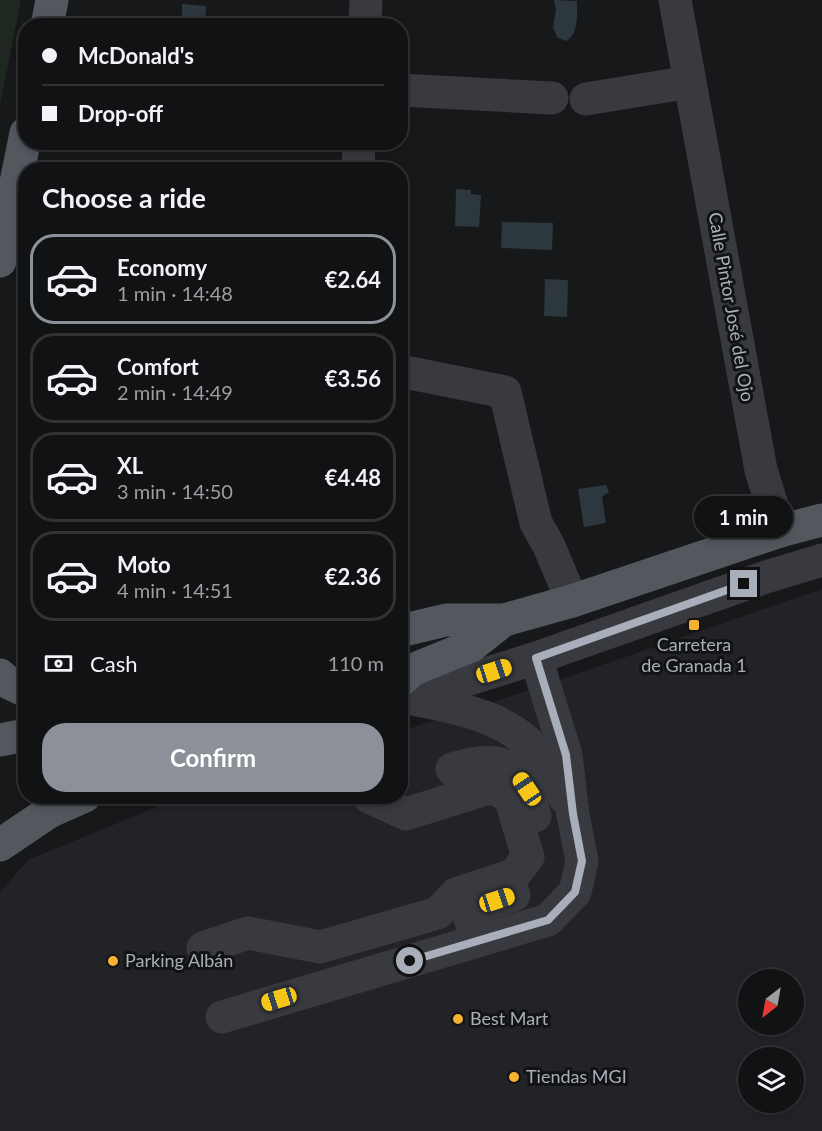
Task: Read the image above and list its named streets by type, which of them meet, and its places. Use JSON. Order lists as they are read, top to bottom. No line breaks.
{"streets":{"street":["Calle Pintor José del Ojo"]},"places":{"transit":["Carretera de Granada 1"],"other":["Parking Albán","Best Mart","Tiendas MGI"]},"north":"bottom left","page":{"banner":["McDonald's","Drop-off"],"heading":"Choose a ride","list":[{"name":"Economy","note":"1 min · 14:48","value":"€2.64"},{"name":"Comfort","note":"2 min · 14:49","value":"€3.56"},{"name":"XL","note":"3 min · 14:50","value":"€4.48"},{"name":"Moto","note":"4 min · 14:51","value":"€2.36"}],"bubble":"1 min","pay":["Cash","110 m"],"buttons":"Confirm"}}
